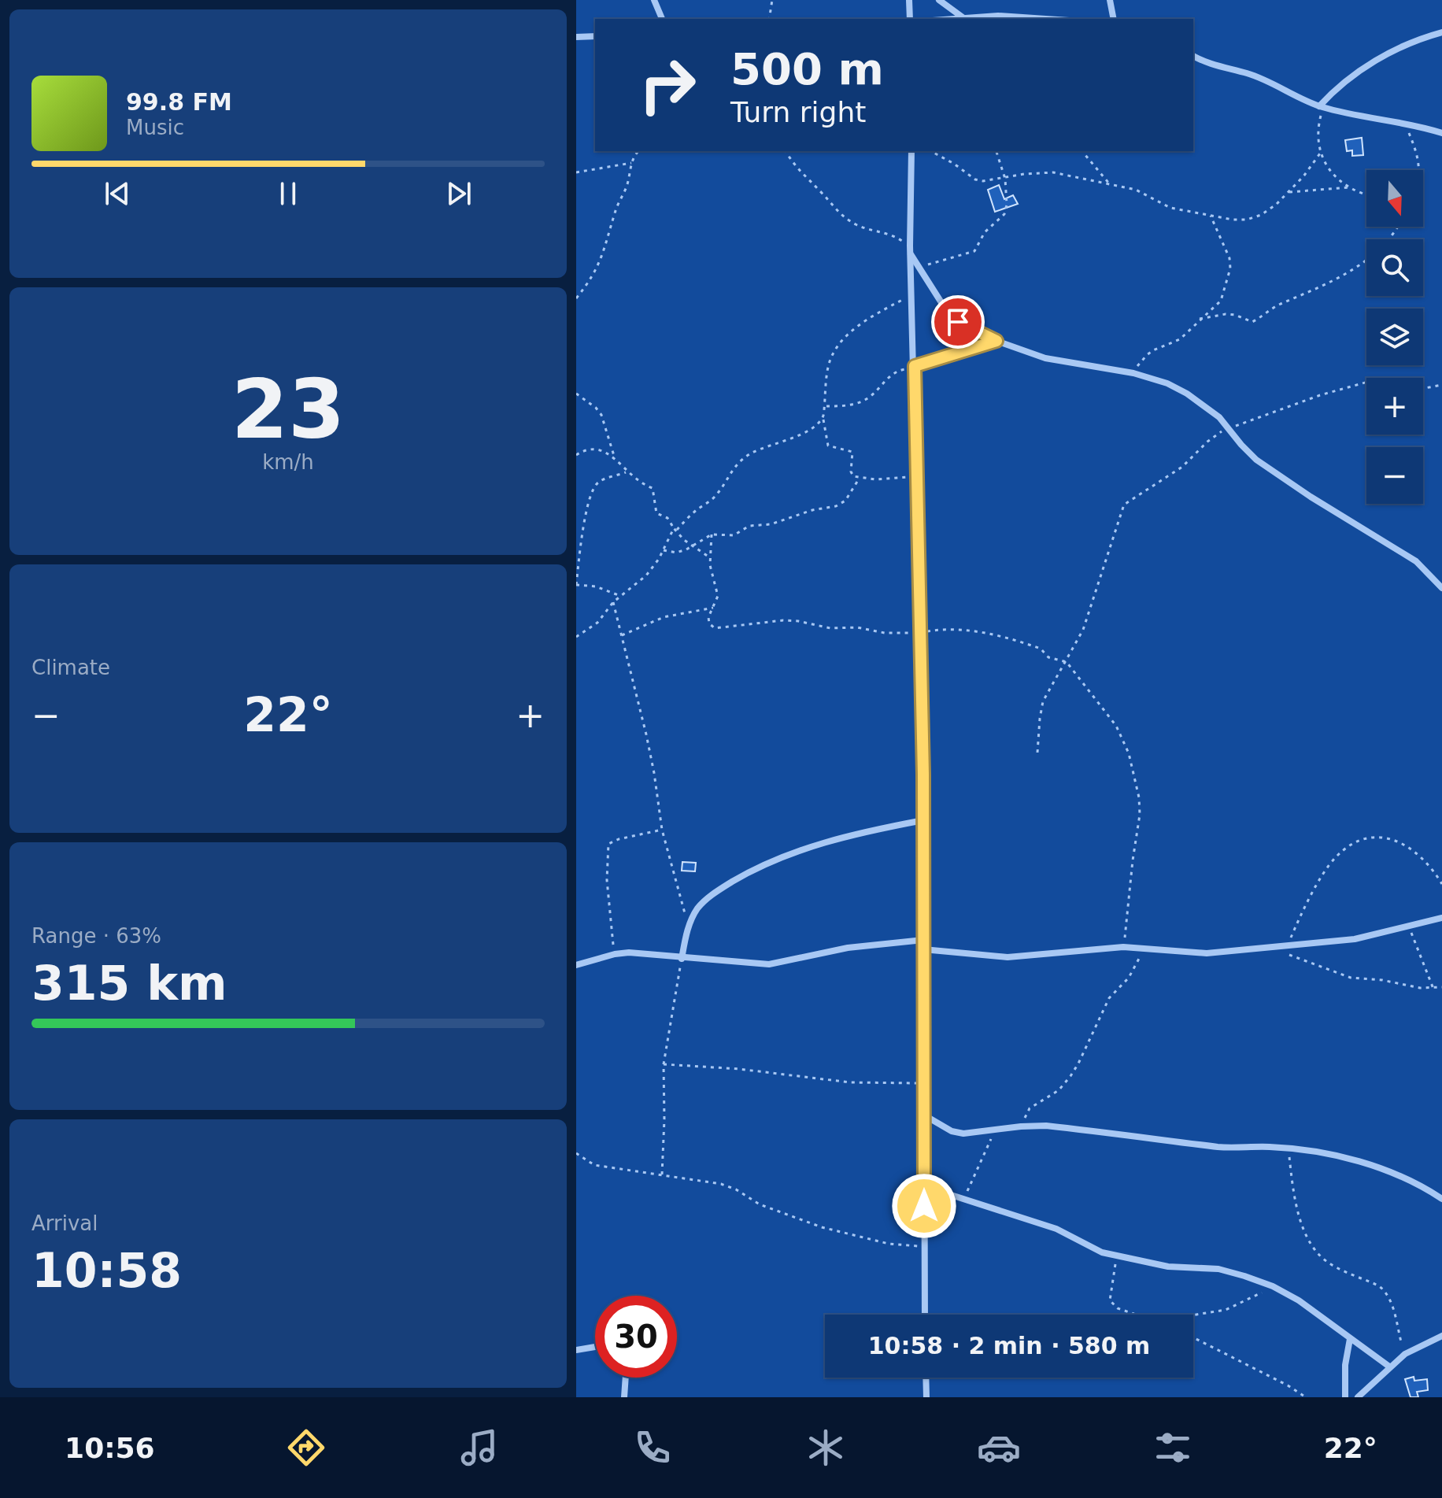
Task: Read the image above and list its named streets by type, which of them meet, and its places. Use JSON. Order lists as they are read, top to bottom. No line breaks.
{"north":"bottom","page":{"turn":["500 m","Turn right"],"song":["99.8 FM","Music"],"map_buttons":["+","−"],"tile":[["23","km/h"],"Climate",["Range · 63%","315 km"],["Arrival","10:58"]],"heat":["−","22°","+"],"limit":"30","trip":"10:58 · 2 min · 580 m","tabs":["10:56","22°"]}}
